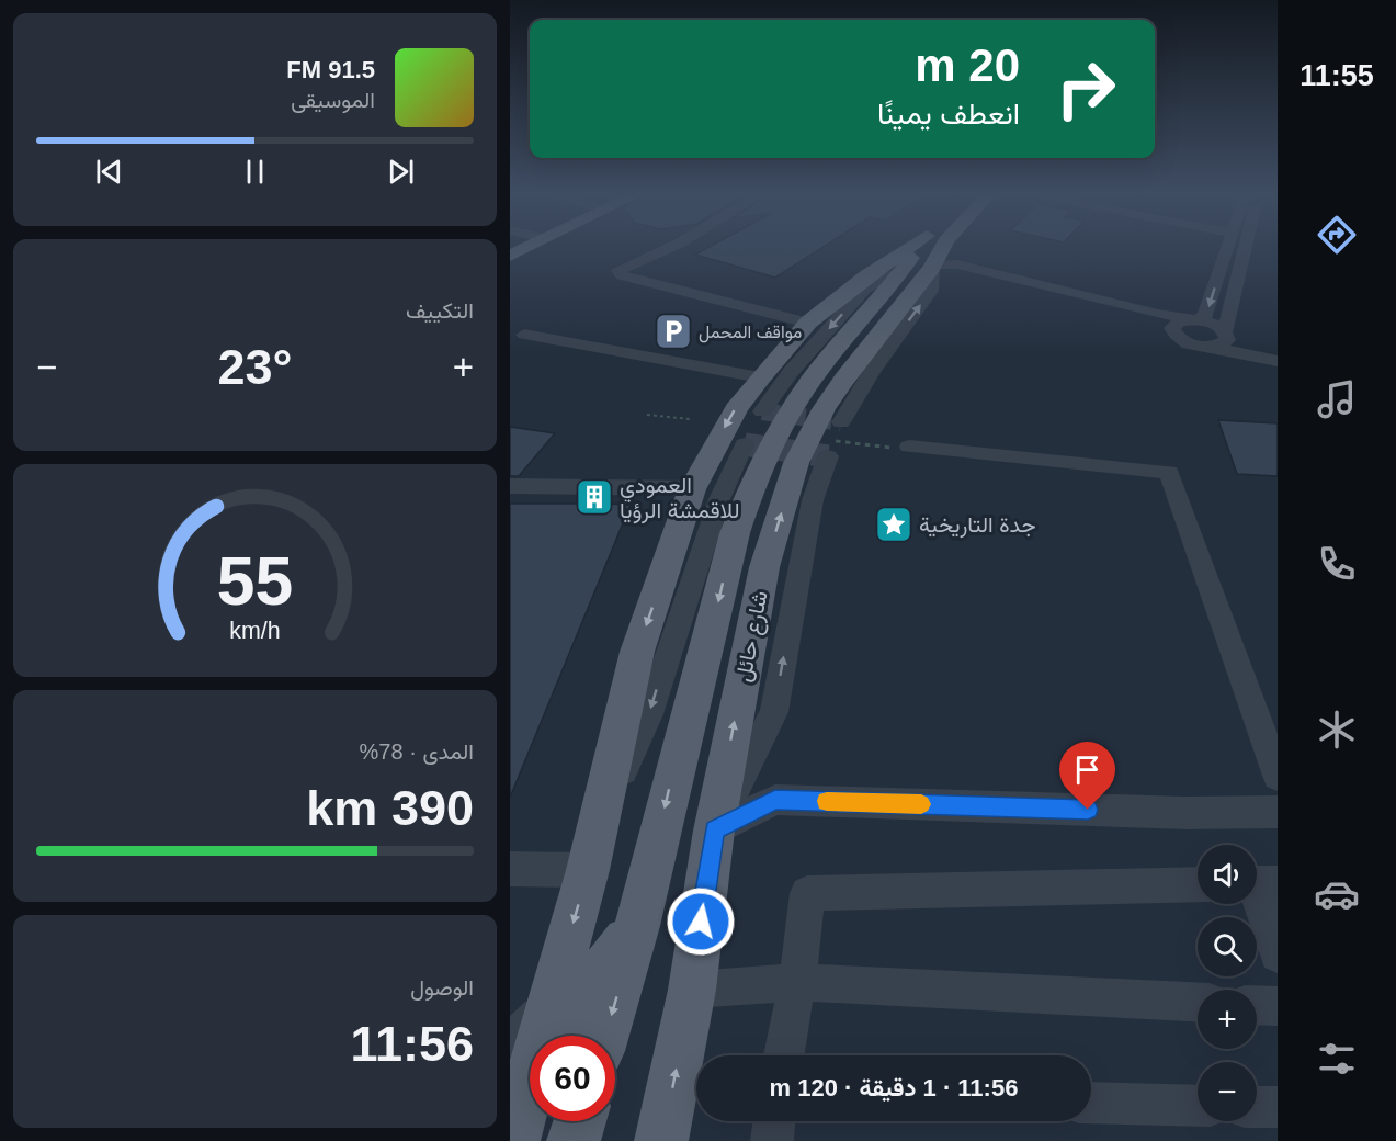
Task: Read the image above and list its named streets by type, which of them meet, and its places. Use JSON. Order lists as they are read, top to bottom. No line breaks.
{"streets":{"main road":["شارع حائل"]},"places":{"parking":["مواقف المحمل"],"building":["العمودي للاقمشة الرؤيا"],"place":["جدة التاريخية"]},"page":{"tabs":"11:55","turn":["20 m","انعطف يمينًا"],"song":["91.5 FM","الموسيقى"],"tile":["التكييف",["المدى · 78%","390 km"],["الوصول","11:56"]],"heat":["−","23°","+"],"map_buttons":["+","−"],"limit":"60","trip":"11:56 · 1 دقيقة · 120 m","gauge":["55","km/h"]}}
